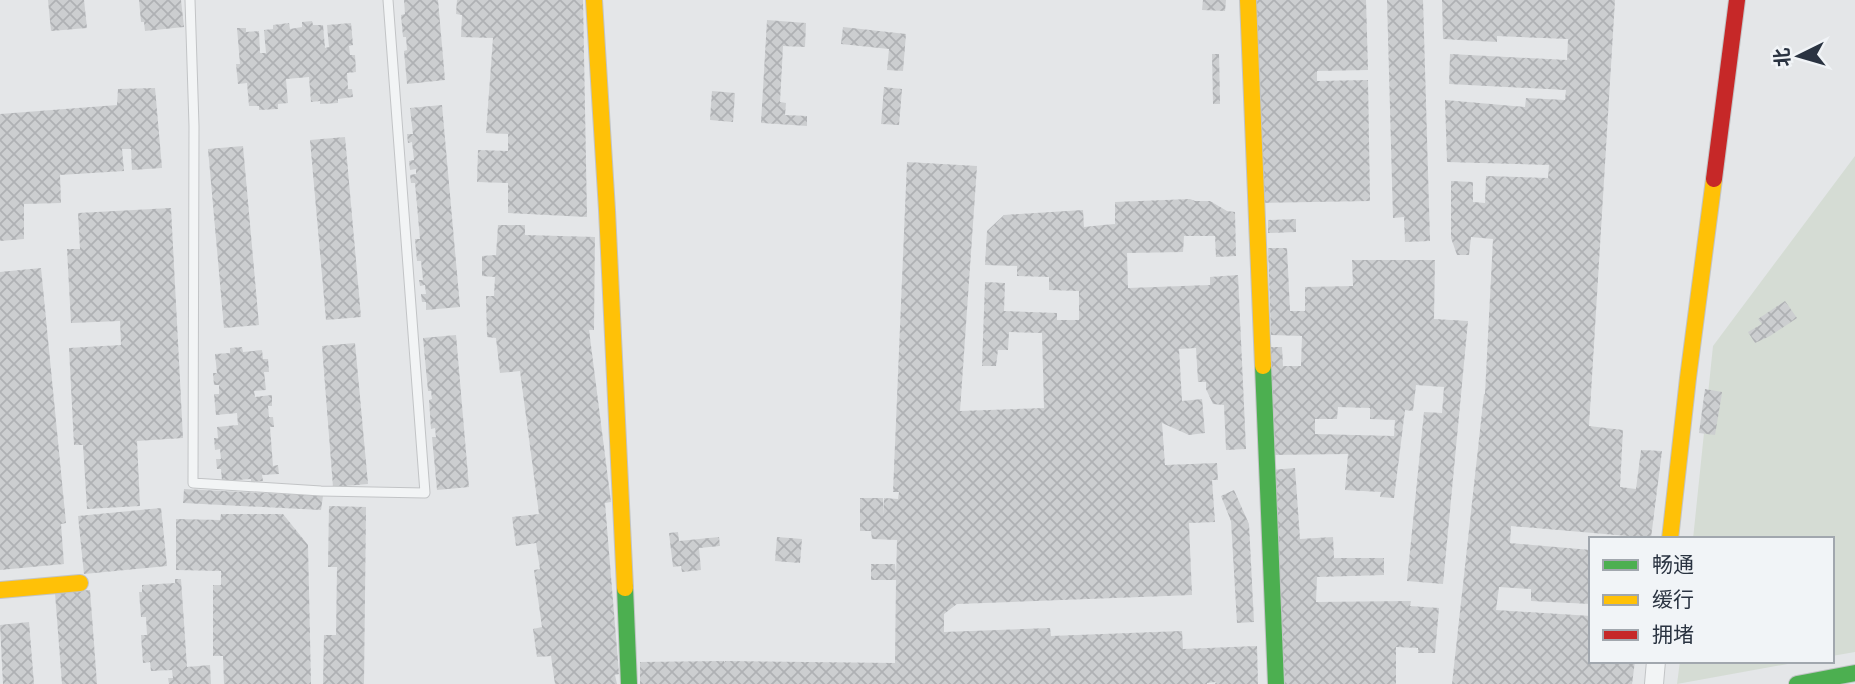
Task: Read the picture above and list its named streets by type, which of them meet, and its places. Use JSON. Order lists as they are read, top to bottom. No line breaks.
{"legend":["畅通","缓行","拥堵"],"north":"left"}
